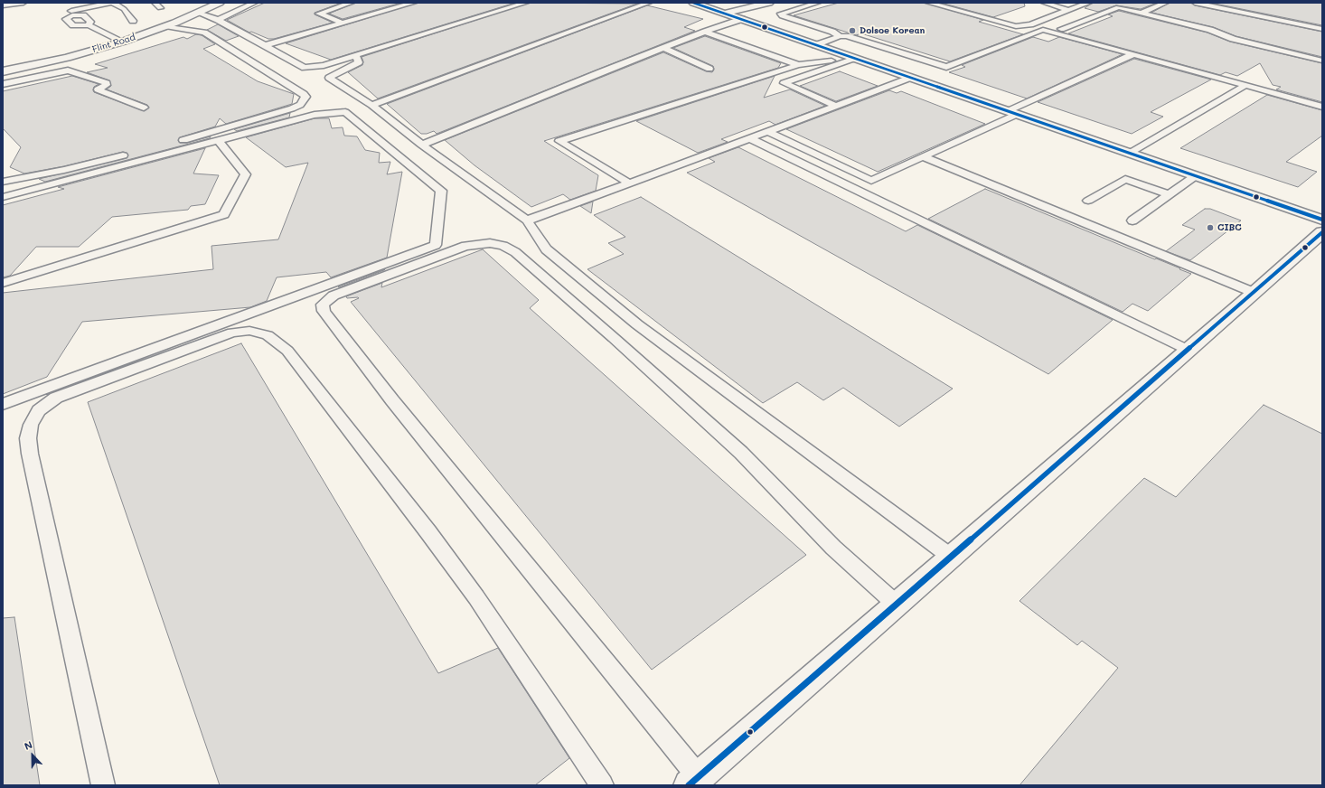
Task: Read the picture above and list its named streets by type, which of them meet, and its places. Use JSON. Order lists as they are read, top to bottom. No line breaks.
{"streets":{"street":["Flint Road"]},"places":["Dolsoe Korean","CIBC"],"north":"top"}
